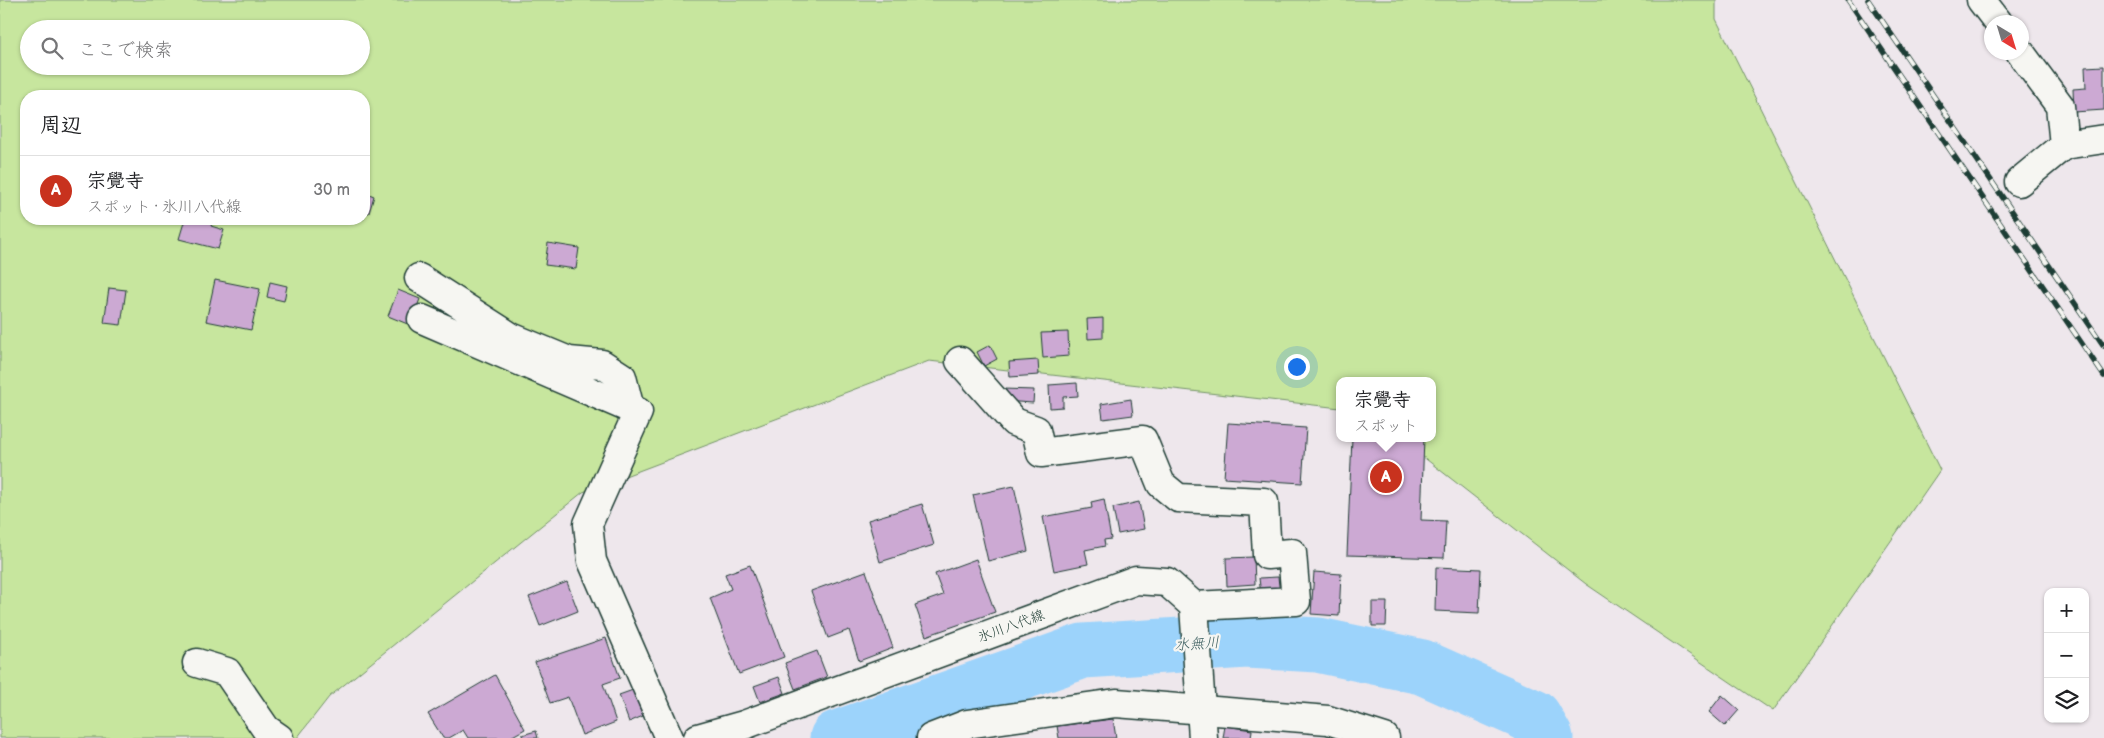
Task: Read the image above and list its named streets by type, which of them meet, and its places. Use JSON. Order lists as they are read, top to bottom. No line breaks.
{"streets":{"street":["氷川八代線"]},"water":["水無川"],"north":"bottom right","page":{"search":"ここで検索","heading":"周辺","list":[{"mark":"A","name":"宗覺寺","note":"スポット · 氷川八代線","value":"30 m"}],"popup":["宗覺寺","スポット"],"pins":"A","map_buttons":["+","−"]}}
